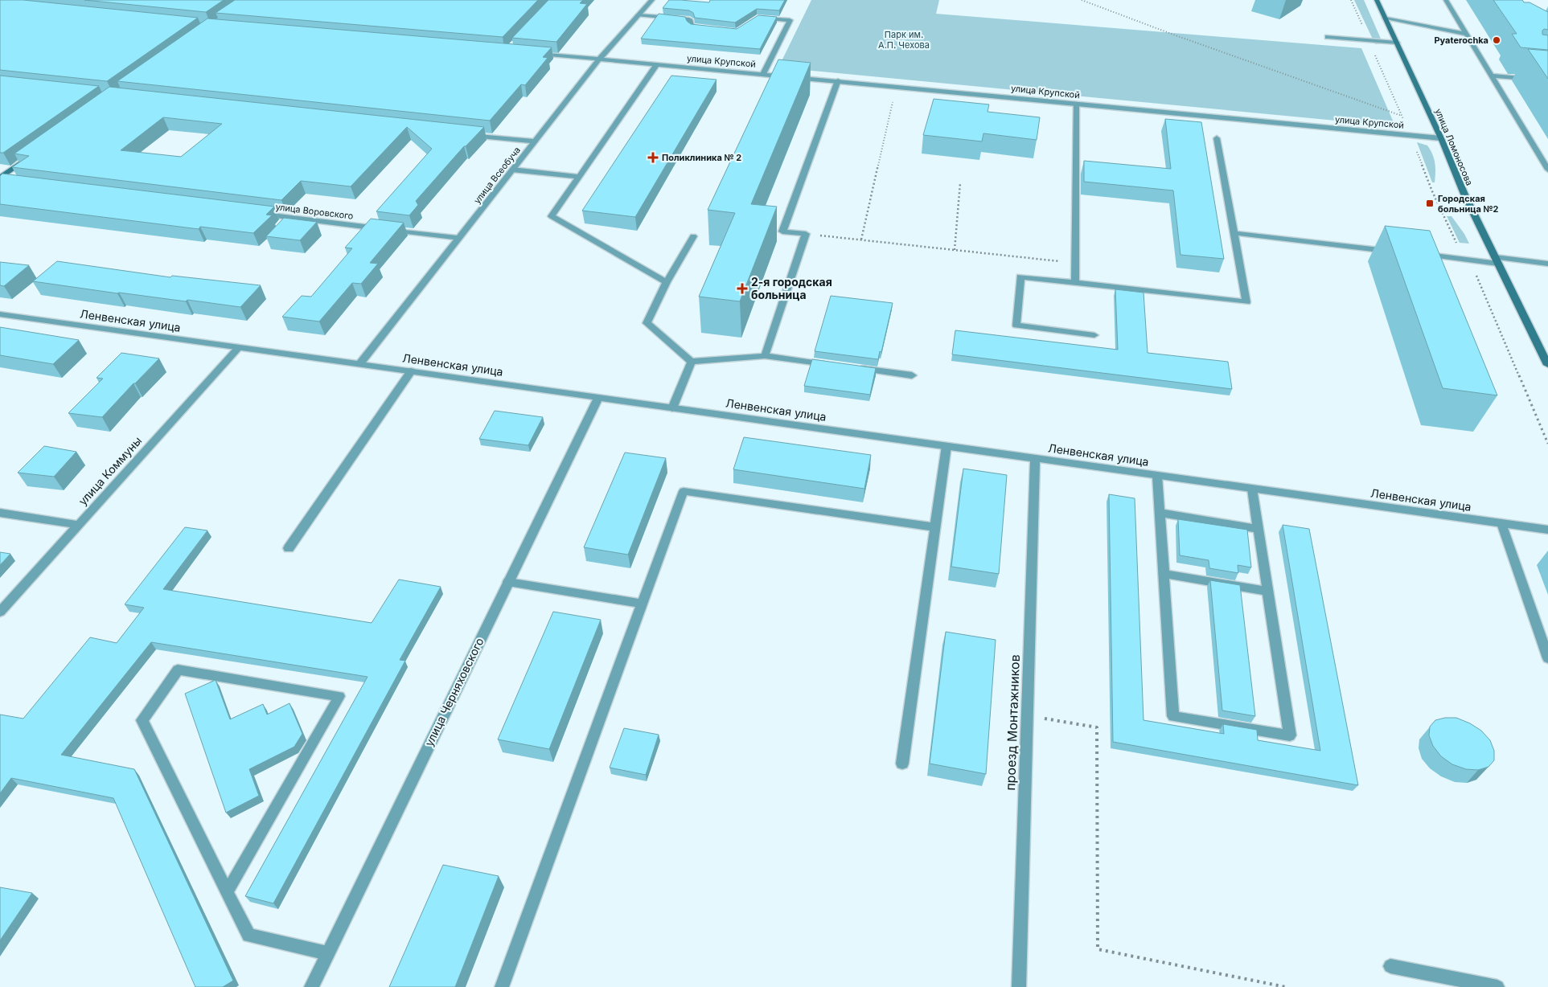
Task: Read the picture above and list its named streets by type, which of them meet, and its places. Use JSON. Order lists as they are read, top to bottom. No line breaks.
{"streets":{"main road":["улица Ломоносова"],"street":["улица Крупской","улица Всеобуча","улица Воровского","Ленвенская улица","улица Коммуны","улица Черняховского","проезд Монтажников"]},"crossings":[["улица Крупской","улица Ломоносова"],["улица Крупской","улица Всеобуча"],["улица Всеобуча","улица Воровского"],["улица Всеобуча","Ленвенская улица"],["Ленвенская улица","улица Коммуны"],["Ленвенская улица","улица Черняховского"],["Ленвенская улица","проезд Монтажников"]],"parks":["Парк им. А.П. Чехова"],"places":{"other":["Pyaterochka"],"health":["Поликлиника № 2","2-я городская больница"],"transit":["Городская больница №2"]}}
